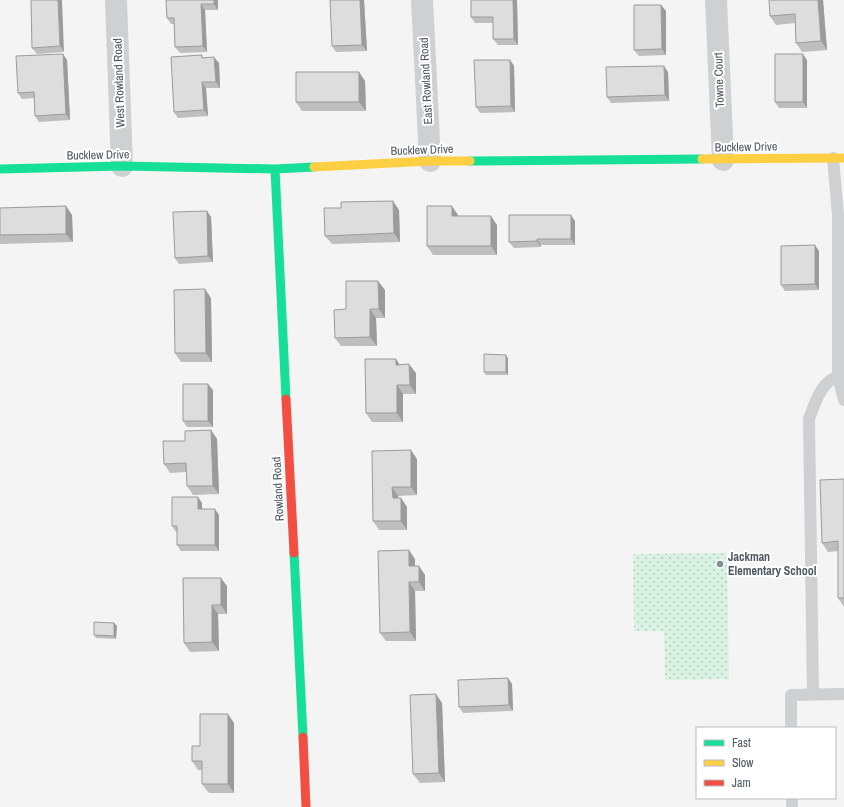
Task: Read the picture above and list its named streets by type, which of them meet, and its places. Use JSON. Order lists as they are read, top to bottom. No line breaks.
{"streets":{"street":["Towne Court","East Rowland Road","West Rowland Road","Bucklew Drive","Rowland Road"]},"crossings":[["Towne Court","Bucklew Drive"],["East Rowland Road","Bucklew Drive"],["West Rowland Road","Bucklew Drive"],["Bucklew Drive","Rowland Road"]],"places":["Jackman Elementary School"],"legend":["Fast","Slow","Jam"]}
